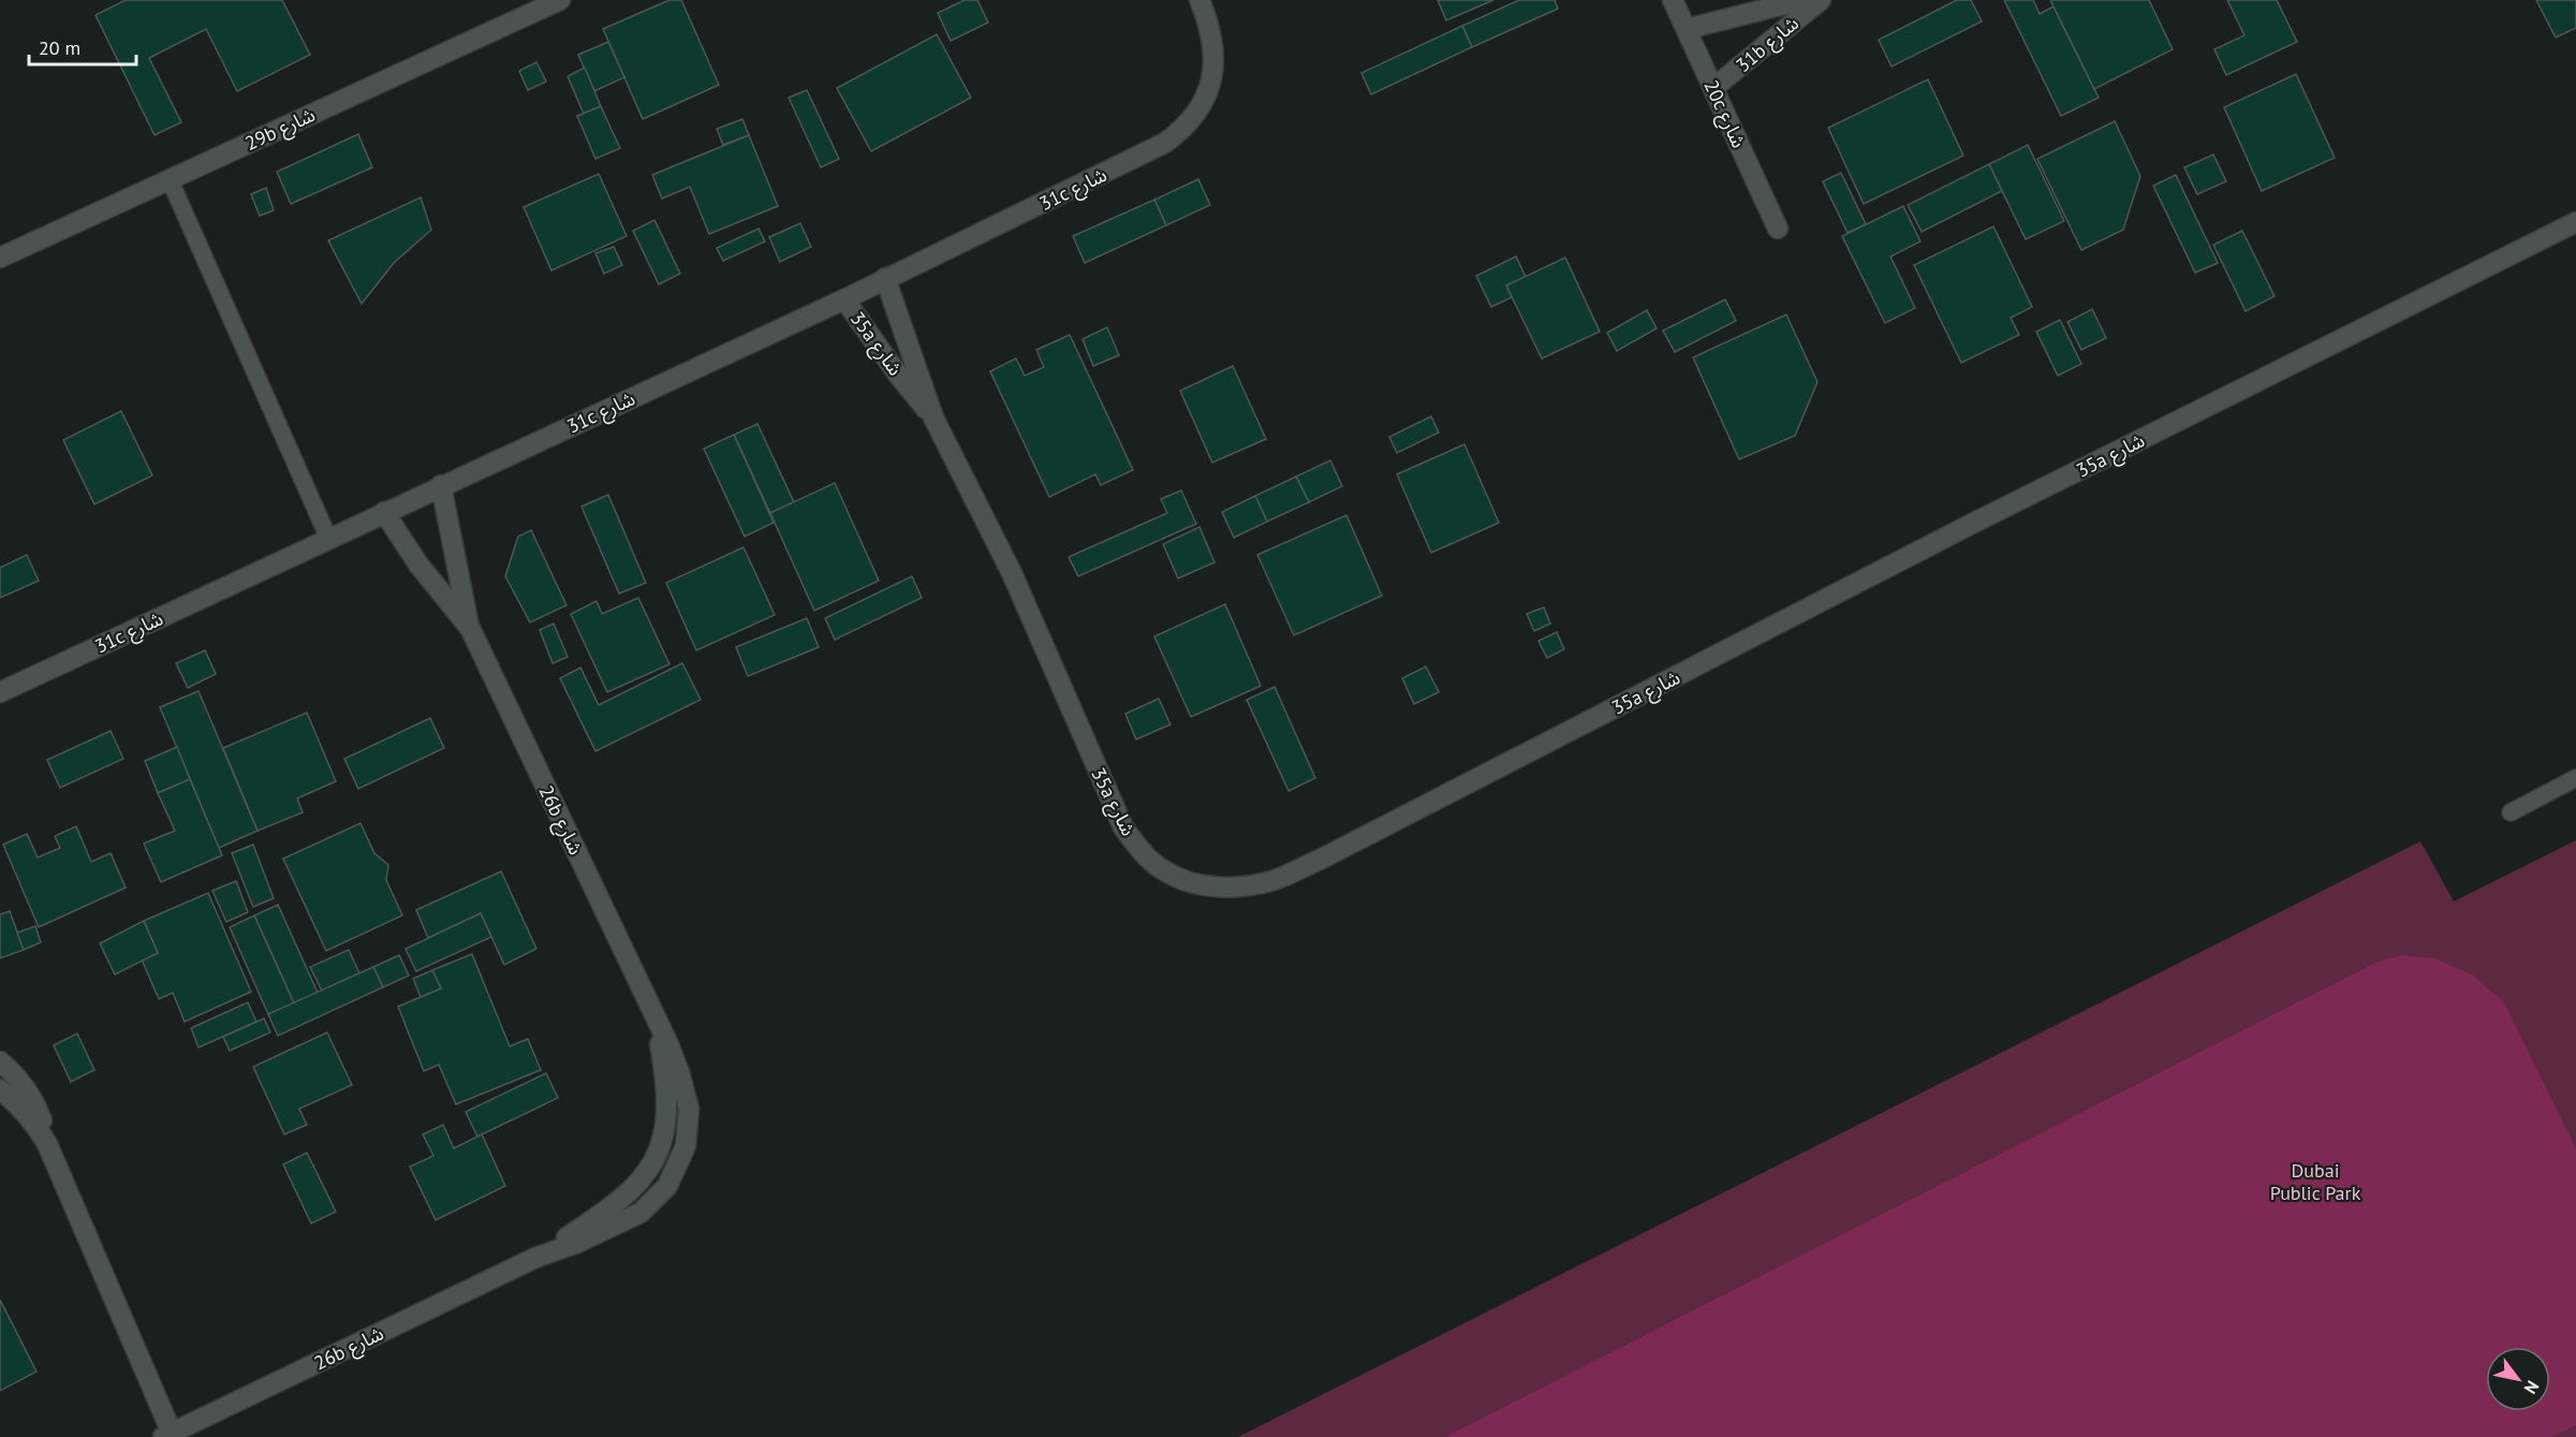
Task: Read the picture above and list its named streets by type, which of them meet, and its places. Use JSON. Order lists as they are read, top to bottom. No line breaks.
{"streets":{"street":["31b شارع","20c شارع","29b شارع","31c شارع","35a شارع","26b شارع"]},"crossings":[["31b شارع","20c شارع"],["31c شارع","35a شارع"],["31c شارع","26b شارع"]],"parks":["Dubai Public Park"],"scale_bar":"20 m","north":"bottom right"}
